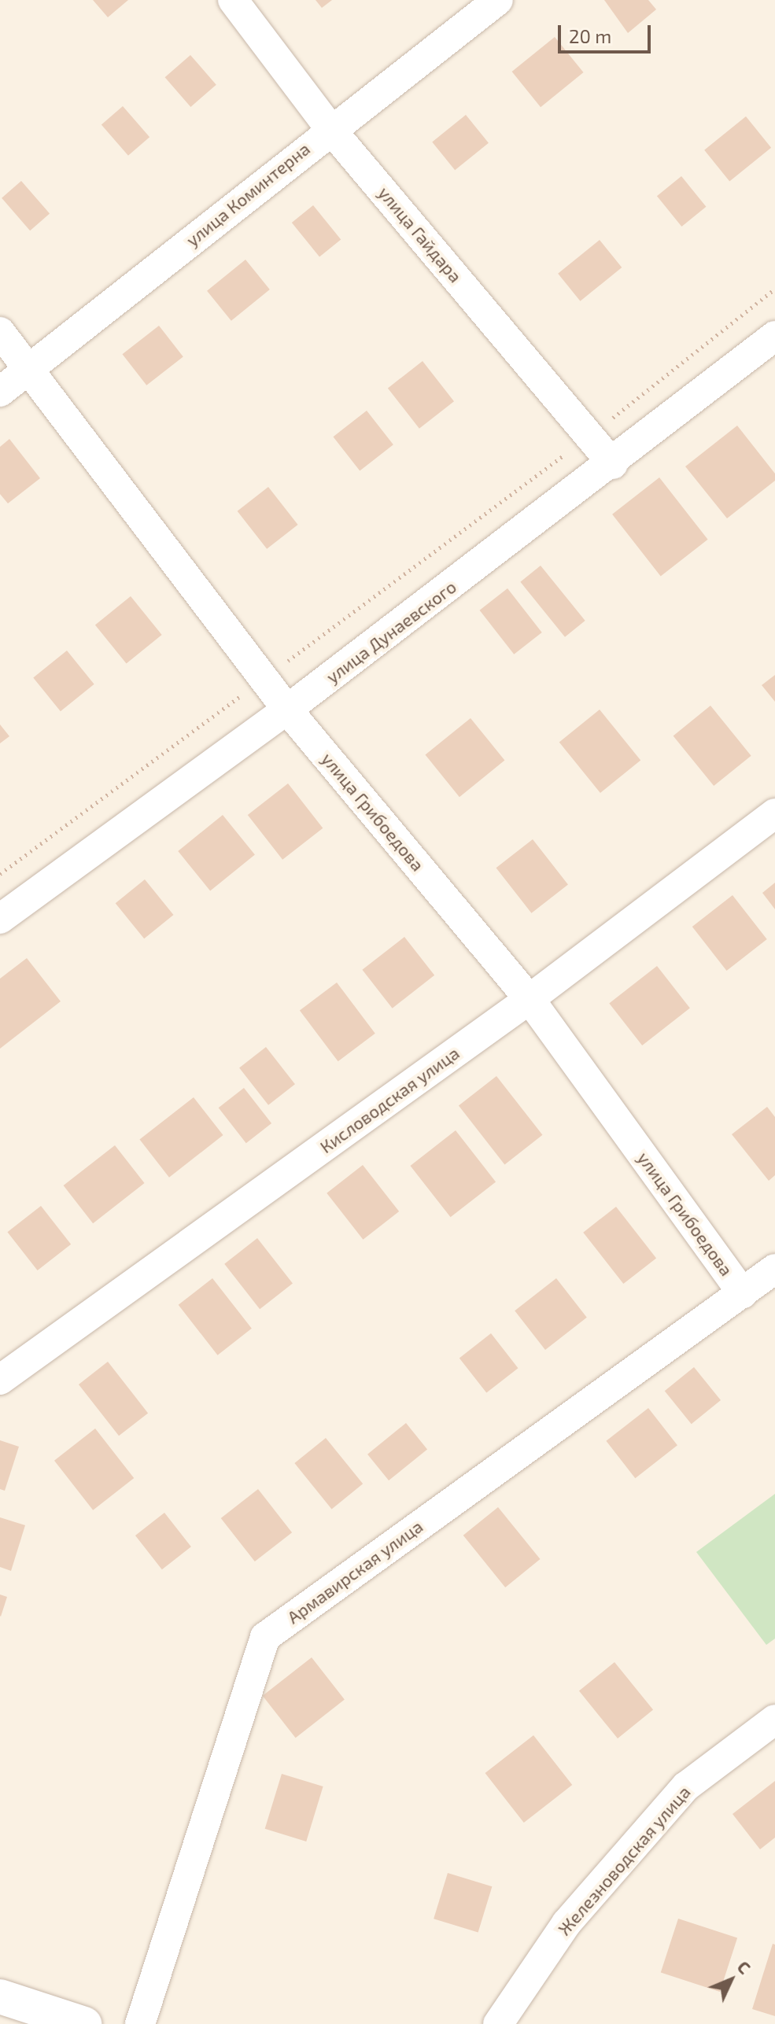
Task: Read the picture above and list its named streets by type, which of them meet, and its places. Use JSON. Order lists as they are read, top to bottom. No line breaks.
{"streets":{"street":["улица Коминтерна","улица Гайдара","улица Дунаевского","улица Грибоедова","Кисловодская улица","Армавирская улица","Железноводская улица"]},"crossings":[["улица Коминтерна","улица Гайдара"],["улица Коминтерна","улица Грибоедова"],["улица Гайдара","улица Дунаевского"],["улица Дунаевского","улица Грибоедова"],["улица Грибоедова","Кисловодская улица"],["улица Грибоедова","Армавирская улица"]],"scale_bar":"20 m","north":"top right"}
